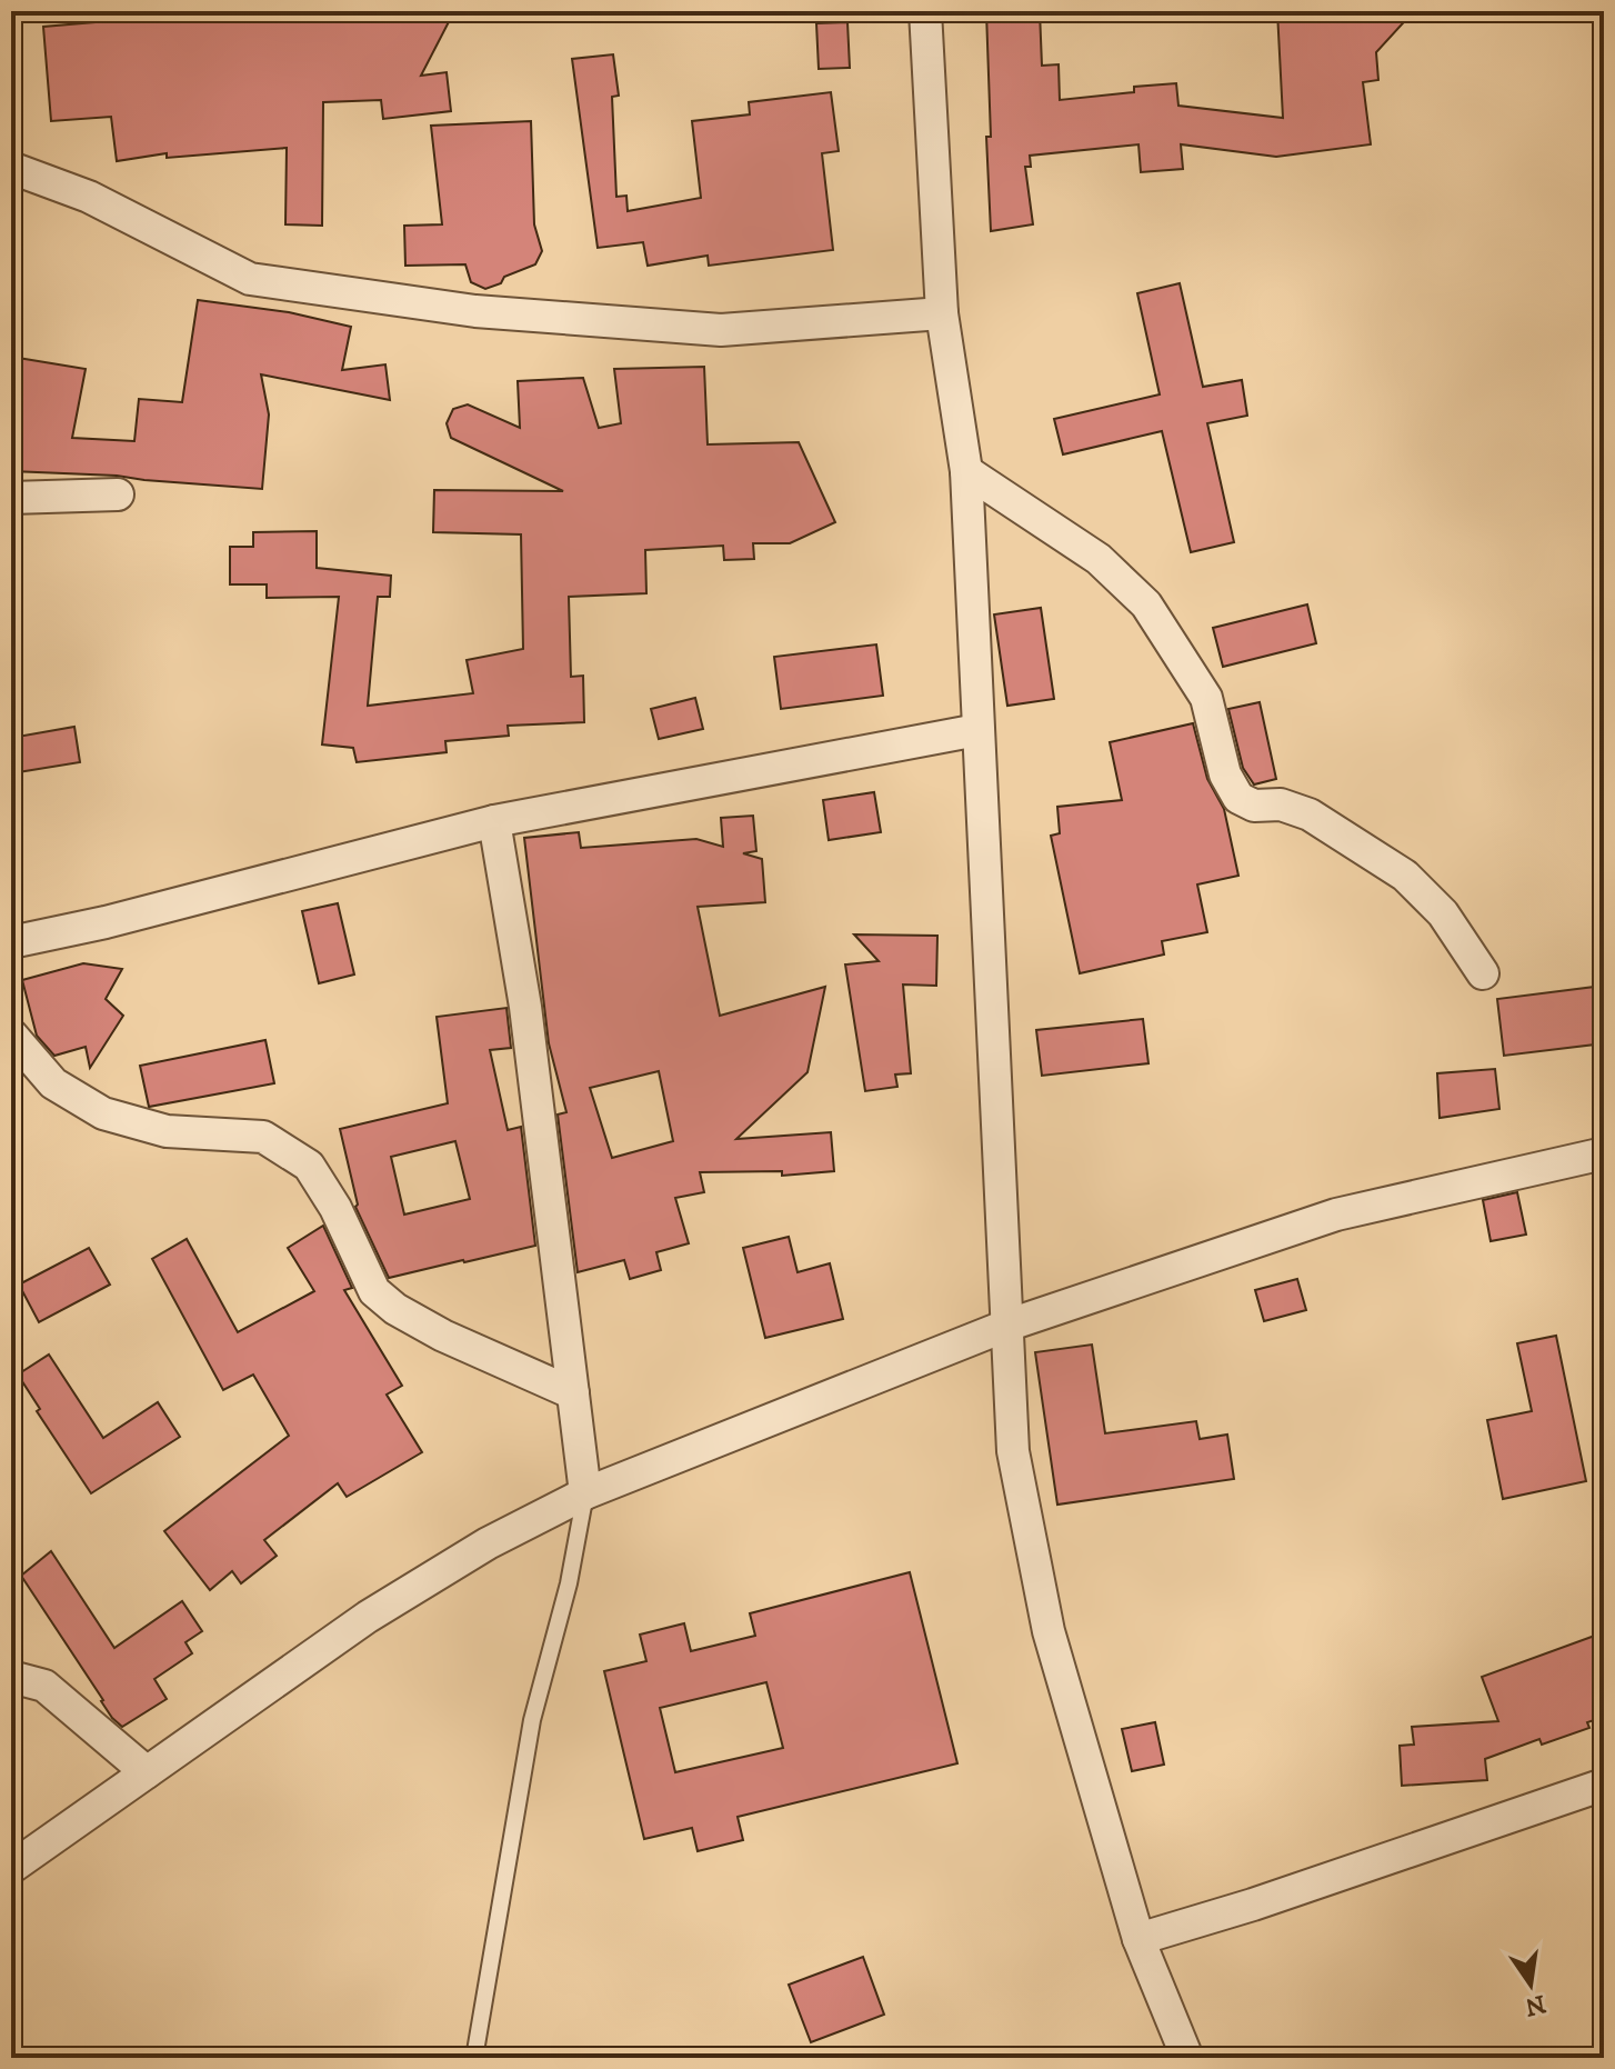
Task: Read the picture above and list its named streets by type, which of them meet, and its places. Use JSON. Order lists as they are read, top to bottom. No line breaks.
{"north":"bottom"}
